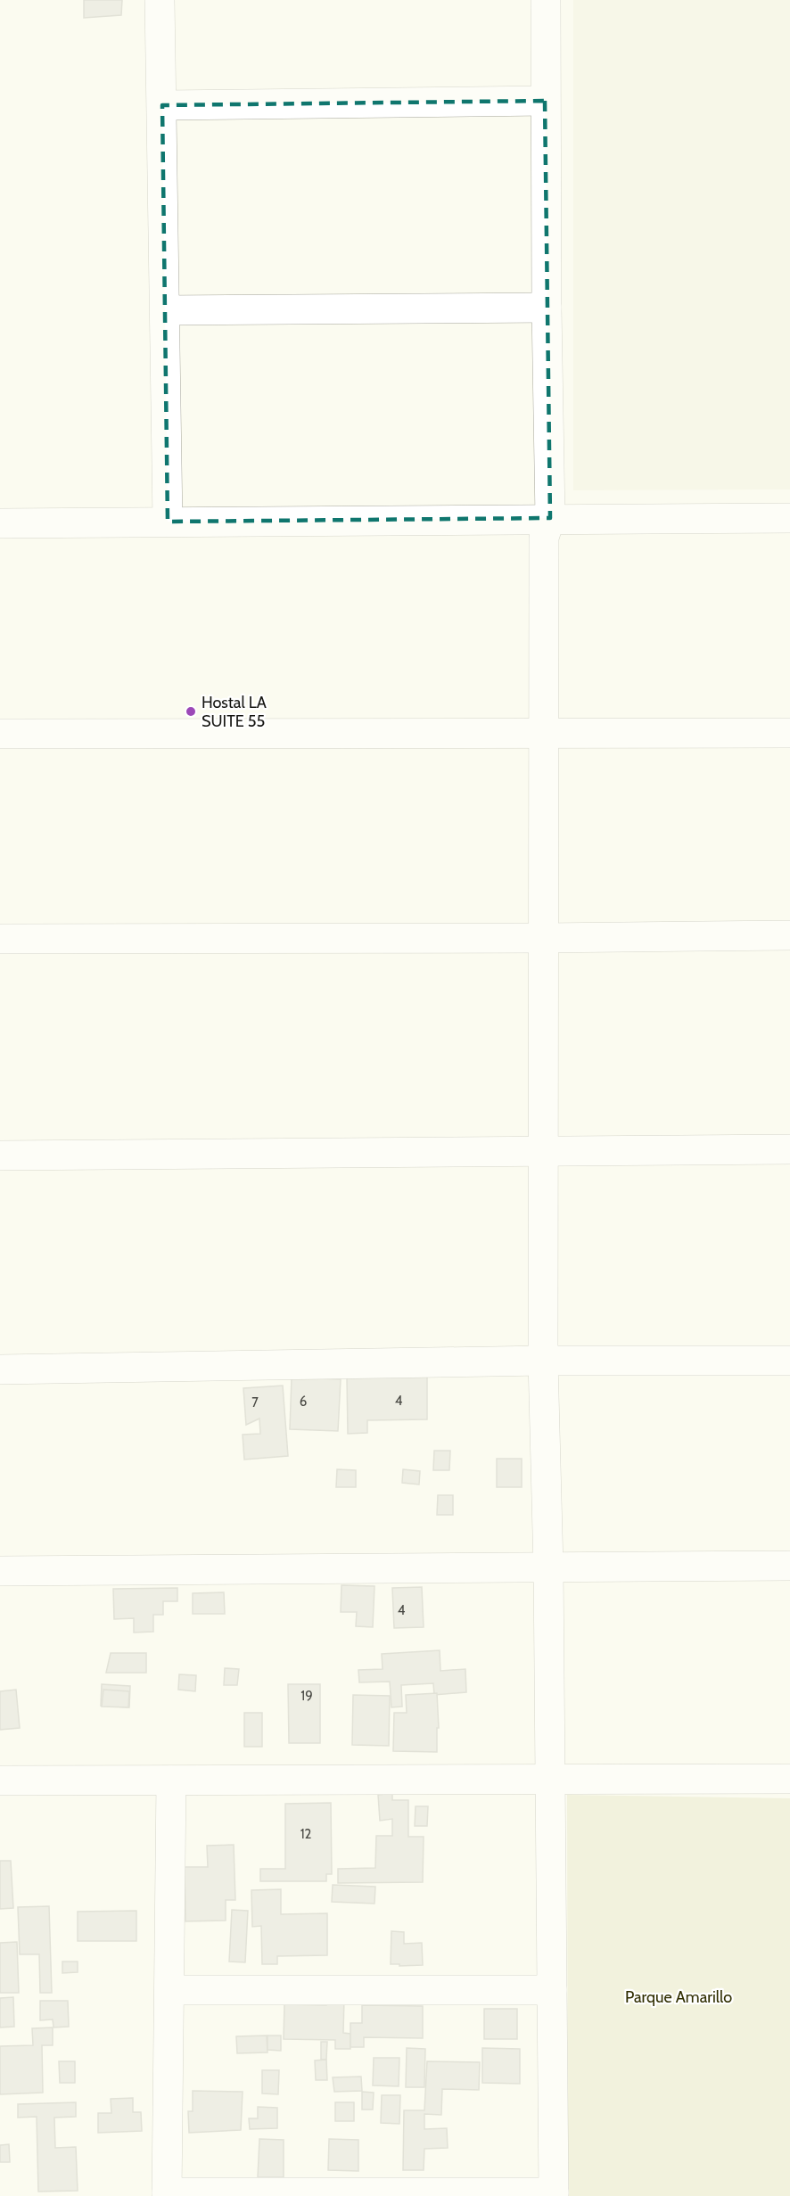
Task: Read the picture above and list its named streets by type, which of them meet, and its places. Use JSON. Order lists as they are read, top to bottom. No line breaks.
{"parks":["Parque Amarillo"],"places":["Hostal LA SUITE 55"],"house_numbers":["4","6","7","4","19","12"]}
